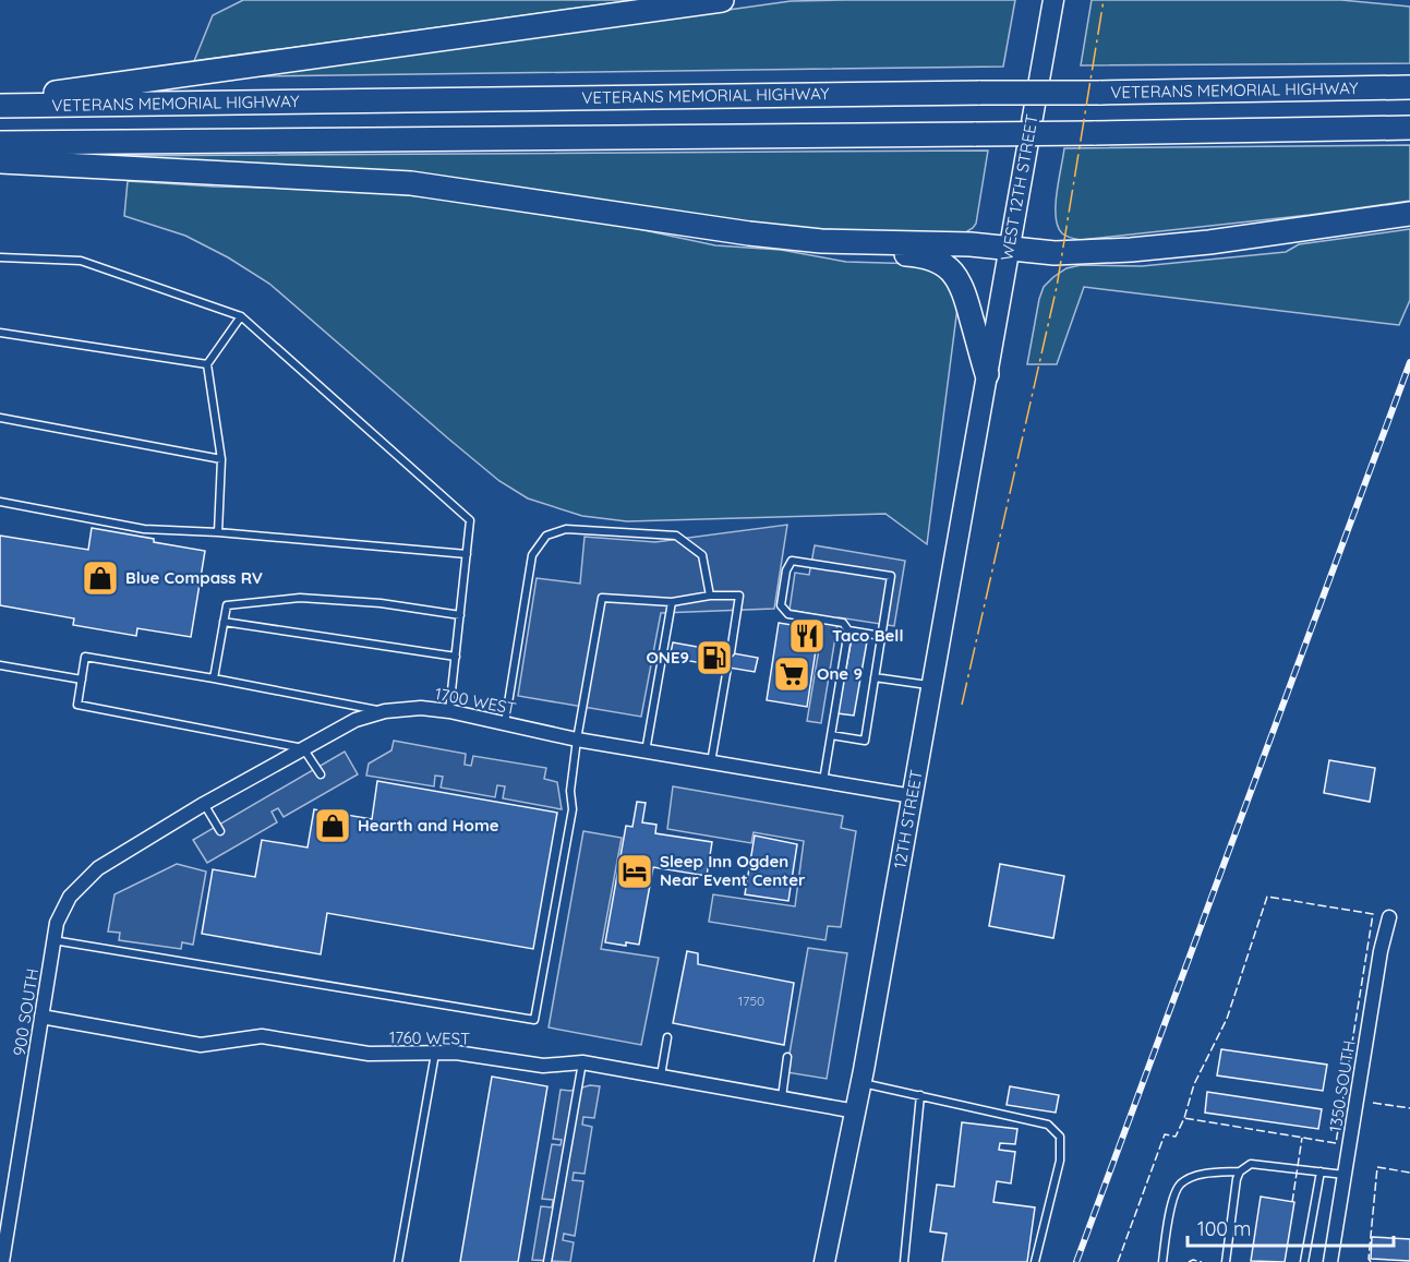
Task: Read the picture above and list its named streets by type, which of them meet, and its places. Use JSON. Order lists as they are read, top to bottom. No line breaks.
{"streets":{"highway":["VETERANS MEMORIAL HIGHWAY"],"main road":["WEST 12TH STREET","12TH STREET"],"street":["1700 WEST","900 SOUTH","1760 WEST","1350 SOUTH"]},"crossings":[["WEST 12TH STREET","12TH STREET"],["1700 WEST","12TH STREET"],["1700 WEST","900 SOUTH"],["12TH STREET","1760 WEST"],["900 SOUTH","1760 WEST"]],"places":{"shop":["Blue Compass RV","Hearth and Home"],"restaurant":["Taco Bell"],"fuel station":["ONE9"],"supermarket":["One 9"],"hotel":["Sleep Inn Ogden Near Event Center"]},"house_numbers":["1750"],"scale_bar":"100 m"}
